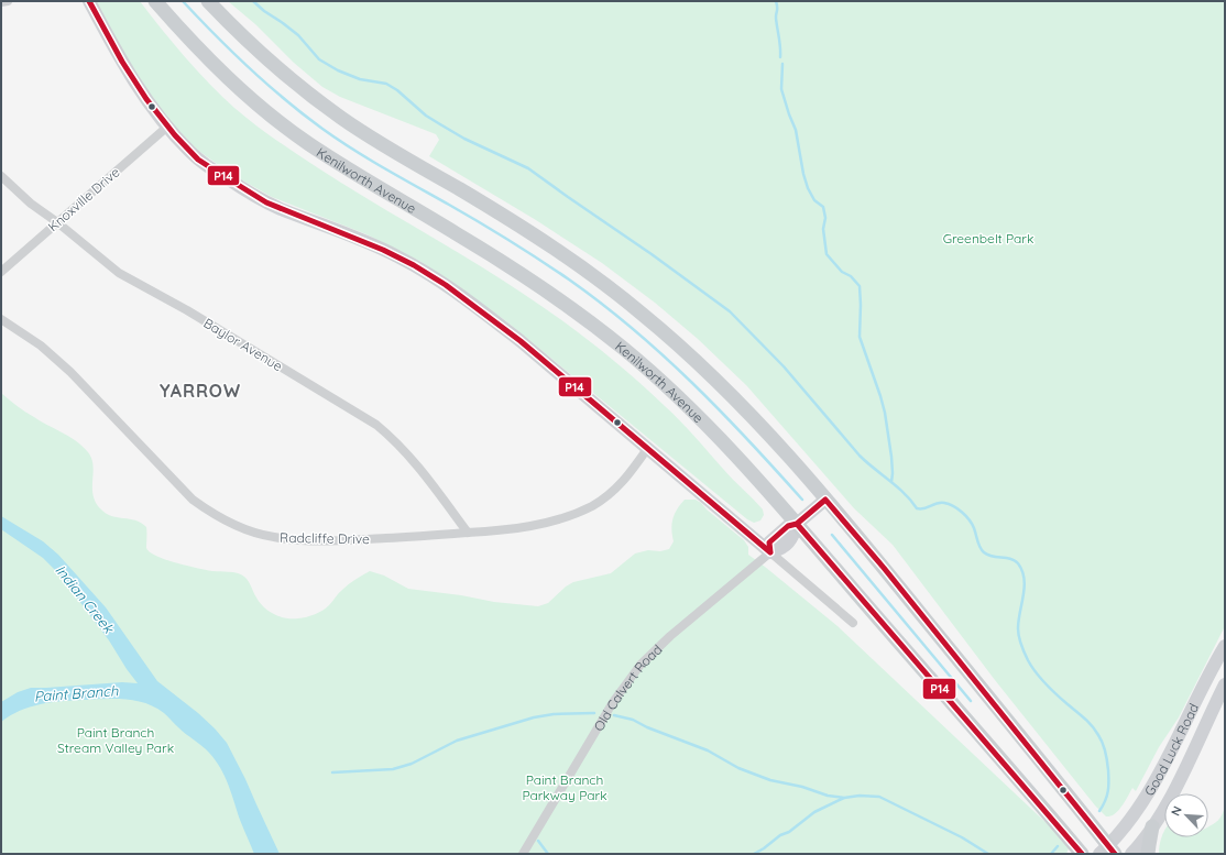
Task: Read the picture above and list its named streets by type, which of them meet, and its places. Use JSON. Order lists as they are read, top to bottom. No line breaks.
{"streets":{"main road":["Kenilworth Avenue"],"street":["Knoxville Drive","Baylor Avenue","Radcliffe Drive","Old Calvert Road","Good Luck Road"]},"crossings":[["Kenilworth Avenue","Old Calvert Road"],["Knoxville Drive","Baylor Avenue"],["Baylor Avenue","Radcliffe Drive"]],"districts":["YARROW"],"water":["Indian Creek","Paint Branch"],"parks":["Greenbelt Park","Paint Branch Stream Valley Park","Paint Branch Parkway Park"],"lines":["transit line P14"],"north":"top left"}
